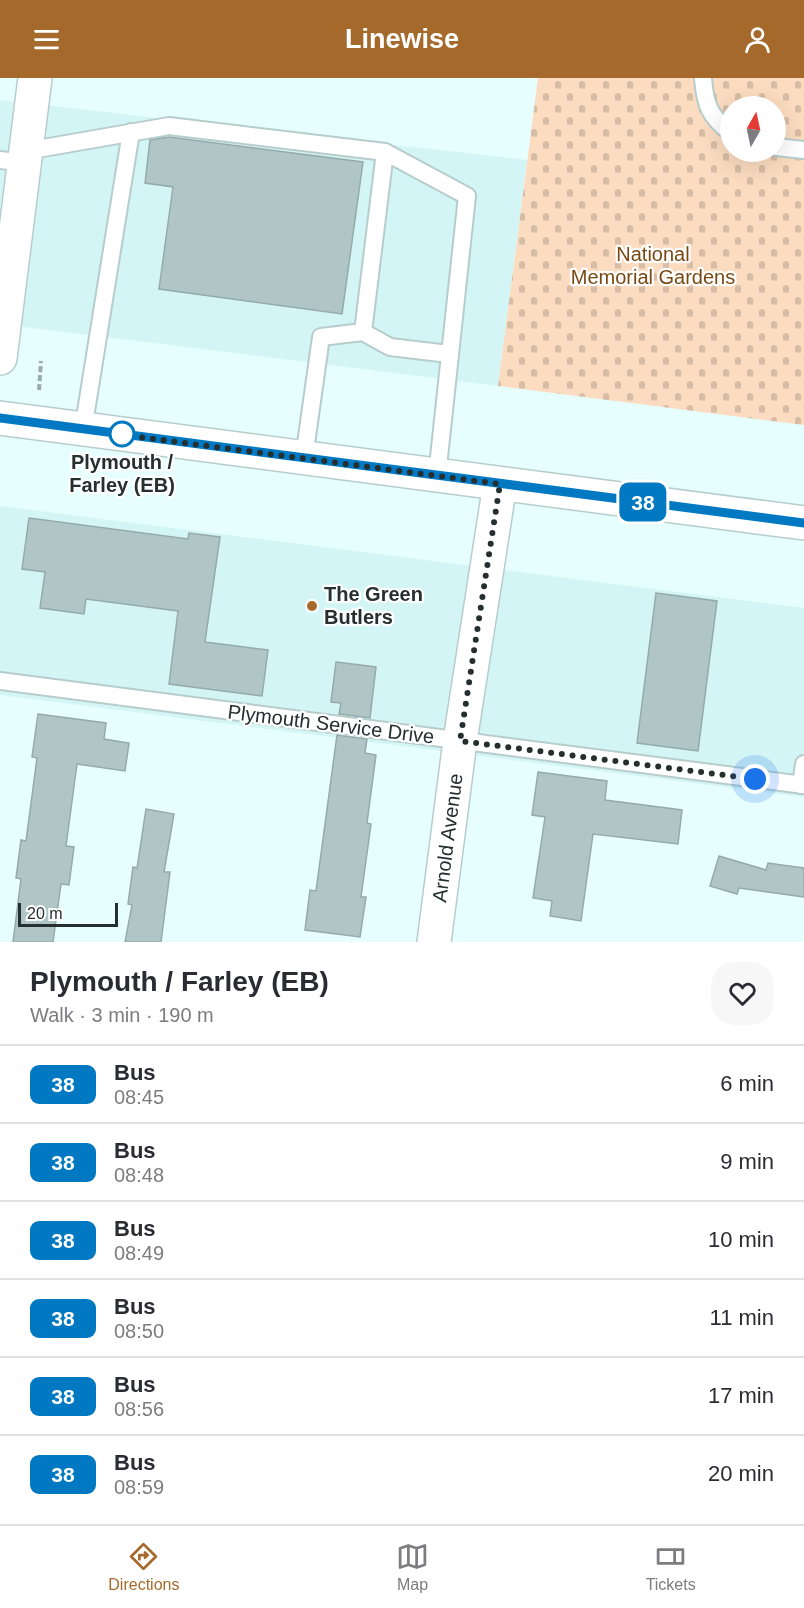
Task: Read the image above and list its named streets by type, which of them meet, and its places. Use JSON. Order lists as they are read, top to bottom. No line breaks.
{"streets":{"main road":["Arnold Avenue"],"lane":["Plymouth Service Drive"]},"crossings":[["Plymouth Service Drive","Arnold Avenue"]],"parks":["National Memorial Gardens"],"places":["Plymouth / Farley (EB)","The Green Butlers"],"lines":["bus line 38"],"scale_bar":"20 m","north":"top","page":{"header":"Linewise","on_map":"38","scale":"20 m","heading":["Plymouth / Farley (EB)","Walk · 3 min · 190 m"],"list":[{"mark":"38","name":"Bus","note":"08:45","value":"6 min"},{"mark":"38","name":"Bus","note":"08:48","value":"9 min"},{"mark":"38","name":"Bus","note":"08:49","value":"10 min"},{"mark":"38","name":"Bus","note":"08:50","value":"11 min"},{"mark":"38","name":"Bus","note":"08:56","value":"17 min"},{"mark":"38","name":"Bus","note":"08:59","value":"20 min"}],"tabs":["Directions","Map","Tickets"]}}
